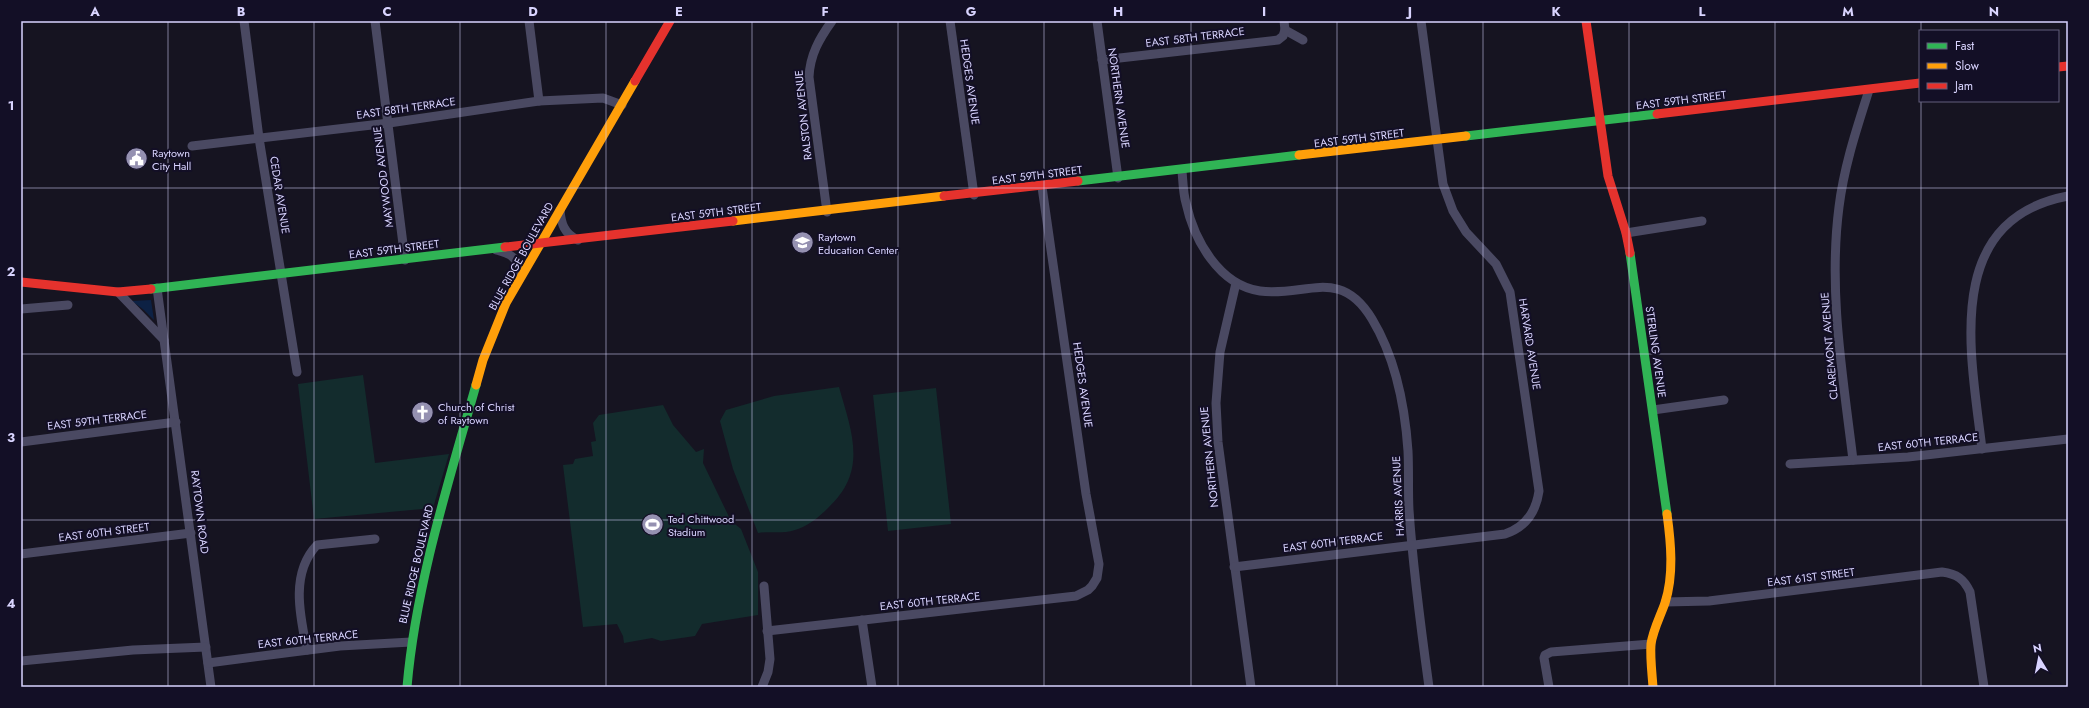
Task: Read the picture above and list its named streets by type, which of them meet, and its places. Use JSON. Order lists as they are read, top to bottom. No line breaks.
{"streets":{"street":["EAST 58TH TERRACE","HEDGES AVENUE","NORTHERN AVENUE","EAST 59TH STREET","RALSTON AVENUE","MAYWOOD AVENUE","CEDAR AVENUE","BLUE RIDGE BOULEVARD","HARVARD AVENUE","CLAREMONT AVENUE","STERLING AVENUE","EAST 59TH TERRACE","EAST 60TH TERRACE","HARRIS AVENUE","RAYTOWN ROAD","EAST 60TH STREET","EAST 61ST STREET"]},"crossings":[["EAST 58TH TERRACE","NORTHERN AVENUE"],["EAST 58TH TERRACE","MAYWOOD AVENUE"],["EAST 58TH TERRACE","CEDAR AVENUE"],["EAST 58TH TERRACE","BLUE RIDGE BOULEVARD"],["HEDGES AVENUE","EAST 59TH STREET"],["HEDGES AVENUE","EAST 60TH TERRACE"],["NORTHERN AVENUE","EAST 59TH STREET"],["NORTHERN AVENUE","EAST 60TH TERRACE"],["NORTHERN AVENUE","HARRIS AVENUE"],["EAST 59TH STREET","RALSTON AVENUE"],["EAST 59TH STREET","MAYWOOD AVENUE"],["EAST 59TH STREET","CEDAR AVENUE"],["EAST 59TH STREET","BLUE RIDGE BOULEVARD"],["EAST 59TH STREET","HARVARD AVENUE"],["EAST 59TH STREET","CLAREMONT AVENUE"],["EAST 59TH STREET","STERLING AVENUE"],["EAST 59TH STREET","RAYTOWN ROAD"],["BLUE RIDGE BOULEVARD","EAST 60TH TERRACE"],["HARVARD AVENUE","EAST 60TH TERRACE"],["CLAREMONT AVENUE","EAST 60TH TERRACE"],["STERLING AVENUE","EAST 61ST STREET"],["EAST 59TH TERRACE","RAYTOWN ROAD"],["EAST 60TH TERRACE","HARRIS AVENUE"],["EAST 60TH TERRACE","RAYTOWN ROAD"],["RAYTOWN ROAD","EAST 60TH STREET"]],"places":{"public building":["Raytown City Hall"],"school or university":["Raytown Education Center"],"church":["Church of Christ of Raytown"],"sports":["Ted Chittwood Stadium"]},"legend":["Fast","Slow","Jam"],"north":"top","grid":{"columns":["A","B","C","D","E","F","G","H","I","J","K","L","M","N"],"rows":["1","2","3","4"]}}
